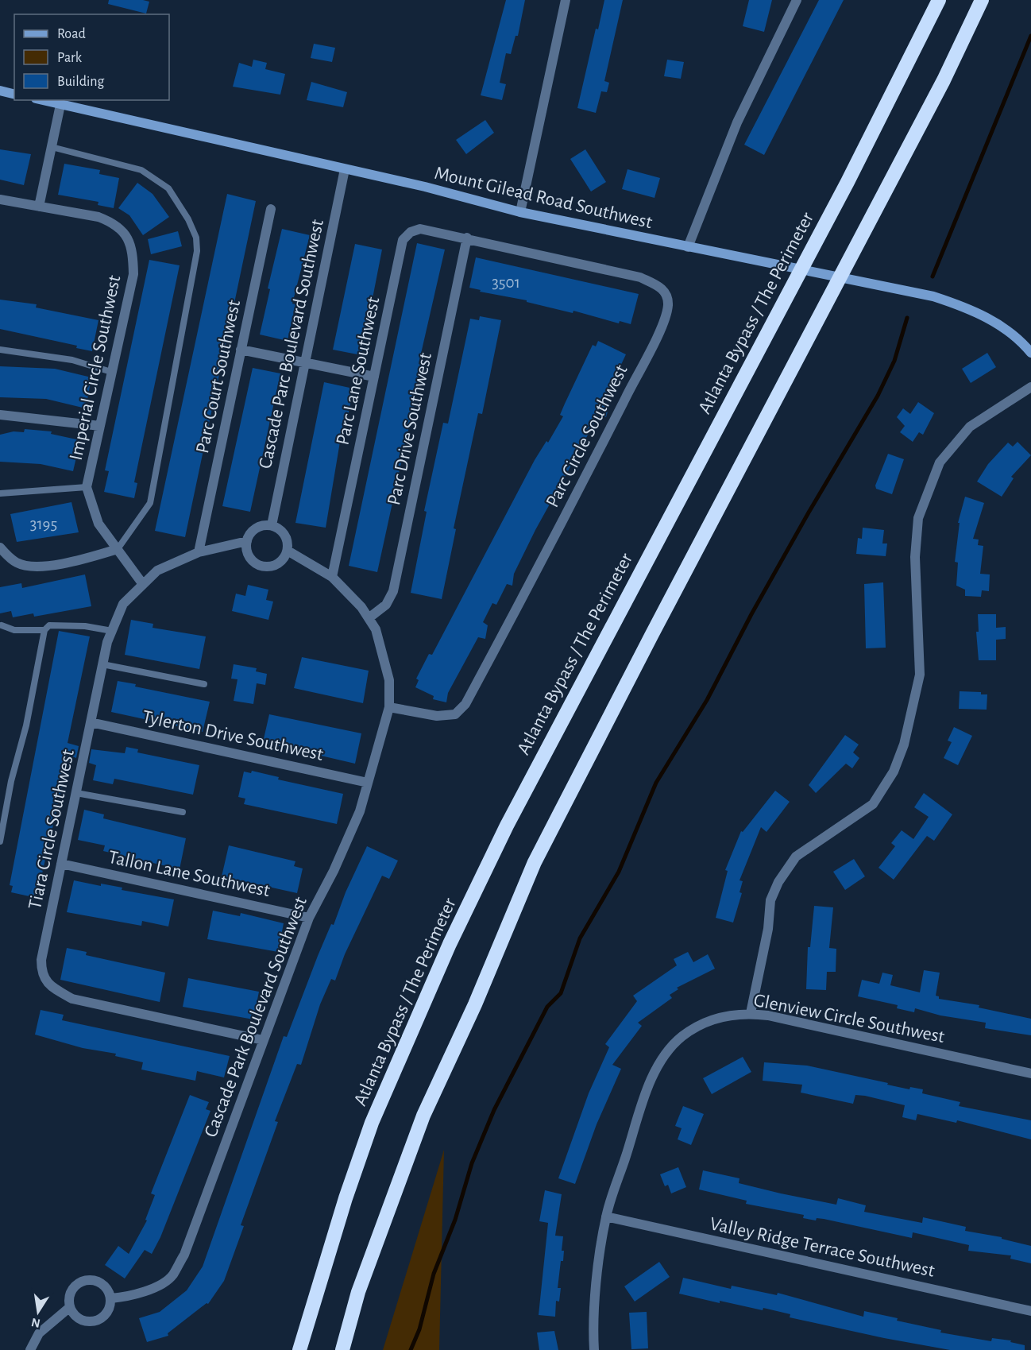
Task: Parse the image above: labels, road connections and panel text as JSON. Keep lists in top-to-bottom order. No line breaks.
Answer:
{"streets":{"highway":["Atlanta Bypass / The Perimeter"],"street":["Mount Gilead Road Southwest","Cascade Parc Boulevard Southwest","Imperial Circle Southwest","Parc Lane Southwest","Parc Court Southwest","Parc Drive Southwest","Parc Circle Southwest","Tylerton Drive Southwest","Tiara Circle Southwest","Tallon Lane Southwest","Cascade Park Boulevard Southwest","Glenview Circle Southwest","Valley Ridge Terrace Southwest"]},"crossings":[["Mount Gilead Road Southwest","Cascade Parc Boulevard Southwest"],["Cascade Parc Boulevard Southwest","Tiara Circle Southwest"],["Imperial Circle Southwest","Tiara Circle Southwest"],["Parc Lane Southwest","Parc Drive Southwest"],["Parc Lane Southwest","Parc Circle Southwest"],["Parc Court Southwest","Tiara Circle Southwest"],["Parc Drive Southwest","Parc Circle Southwest"],["Parc Circle Southwest","Cascade Park Boulevard Southwest"],["Tylerton Drive Southwest","Tiara Circle Southwest"],["Tylerton Drive Southwest","Cascade Park Boulevard Southwest"],["Tiara Circle Southwest","Tallon Lane Southwest"],["Tiara Circle Southwest","Cascade Park Boulevard Southwest"],["Tallon Lane Southwest","Cascade Park Boulevard Southwest"],["Glenview Circle Southwest","Valley Ridge Terrace Southwest"]],"house_numbers":["3501","3195"],"legend":["Road","Park","Building"],"north":"bottom"}
